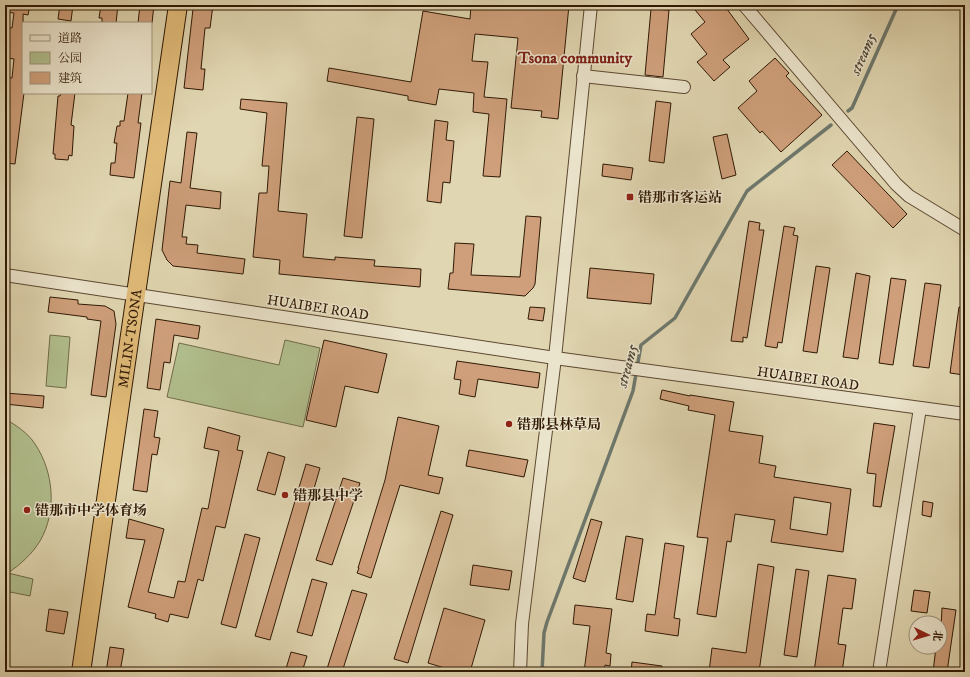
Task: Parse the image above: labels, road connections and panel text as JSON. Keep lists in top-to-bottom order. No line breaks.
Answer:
{"streets":{"highway":["MILIN-TSONA"],"street":["HUAIBEI ROAD"]},"crossings":[["HUAIBEI ROAD","MILIN-TSONA"]],"districts":["Tsona community"],"water":["stream5"],"places":{"transit":["错那市客运站"],"other":["错那县林草局","错那县中学","错那市中学体育场"]},"legend":["道路","公园","建筑"],"north":"right"}
